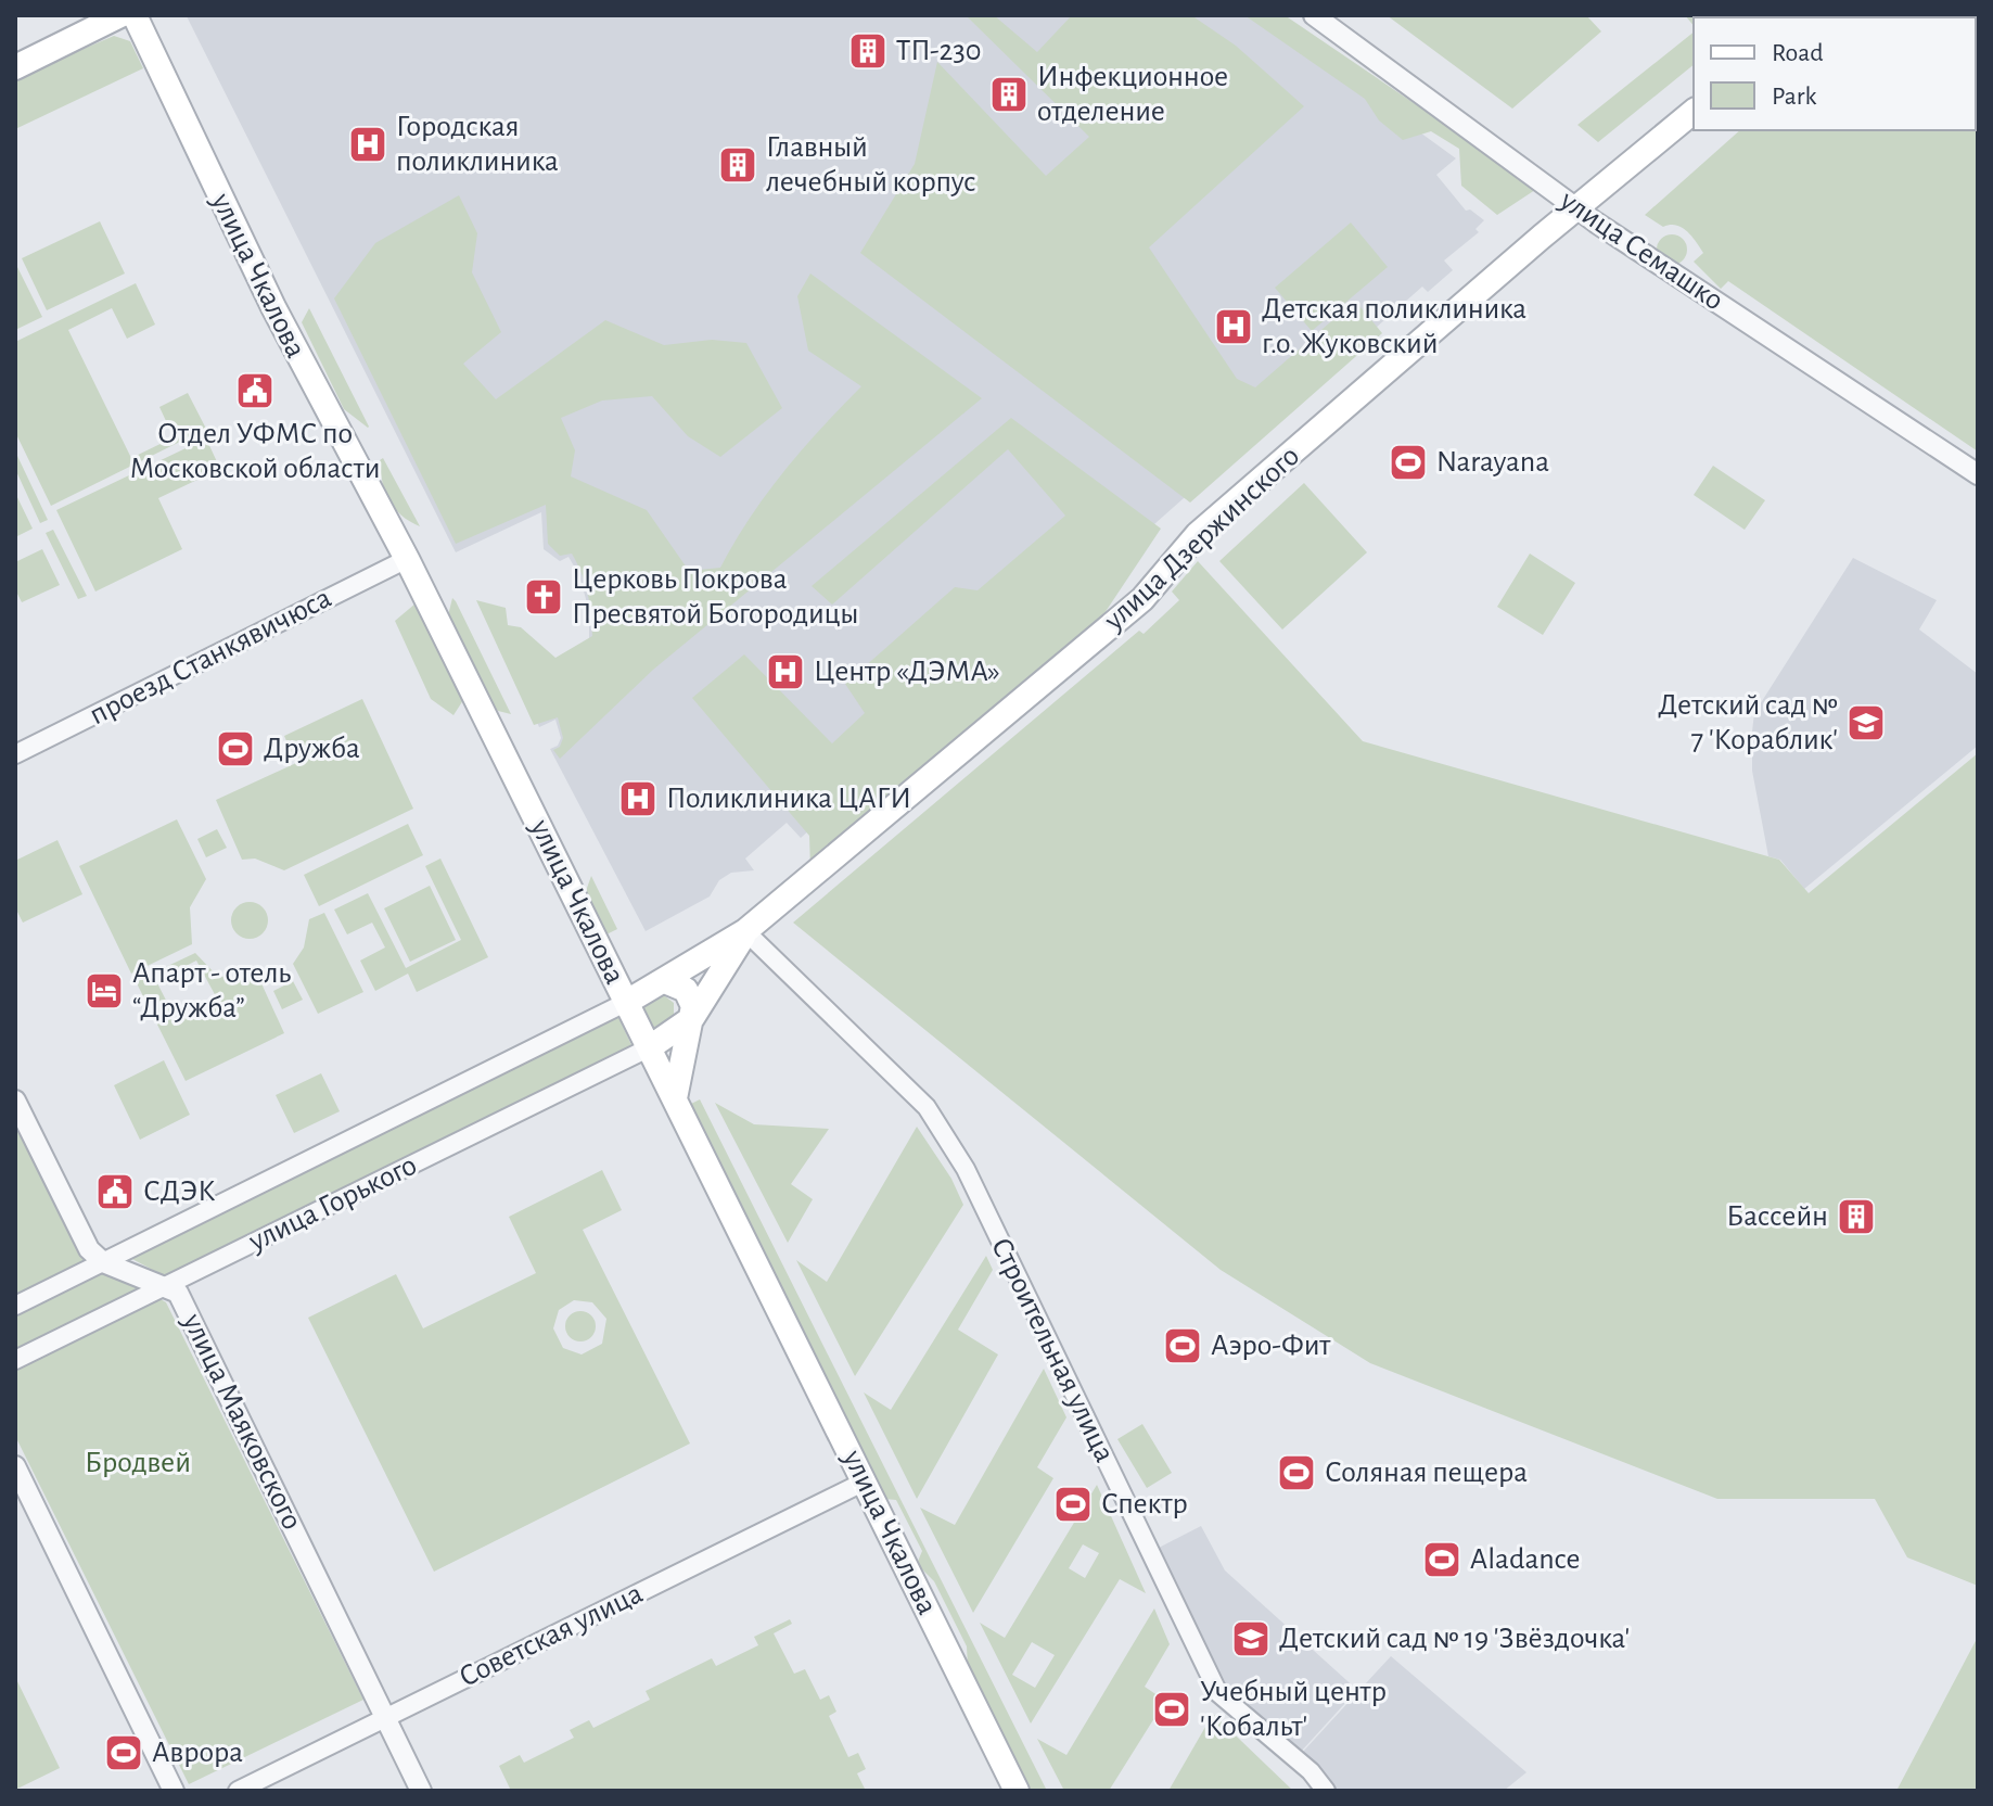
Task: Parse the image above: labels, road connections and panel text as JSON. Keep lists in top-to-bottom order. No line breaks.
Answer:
{"streets":{"main road":["улица Чкалова","улица Дзержинского"],"street":["улица Семашко","проезд Станкявичюса","улица Горького","Строительная улица","улица Маяковского","Советская улица"]},"crossings":[["улица Семашко","улица Дзержинского"],["улица Чкалова","улица Дзержинского"],["улица Чкалова","проезд Станкявичюса"],["улица Чкалова","улица Горького"],["улица Чкалова","Советская улица"],["улица Дзержинского","улица Горького"],["улица Дзержинского","Строительная улица"],["улица Горького","улица Маяковского"],["улица Маяковского","Советская улица"]],"parks":["Бродвей"],"places":{"building":["ТП-230","Инфекционное отделение","Главный лечебный корпус","Бассейн"],"hospital":["Городская поликлиника","Детская поликлиника г.о. Жуковский","Центр «ДЭМА»","Поликлиника ЦАГИ"],"public building":["Отдел УФМС по Московской области","СДЭК"],"sports":["Narayana","Дружба","Аэро-Фит","Соляная пещера","Спектр","Aladance","Учебный центр 'Кобальт'","Аврора"],"church":["Церковь Покрова Пресвятой Богородицы"],"school or university":["Детский сад № 7 'Кораблик'","Детский сад № 19 'Звёздочка'"],"hotel":["Апарт - отель “Дружба”"]},"legend":["Road","Park"]}
